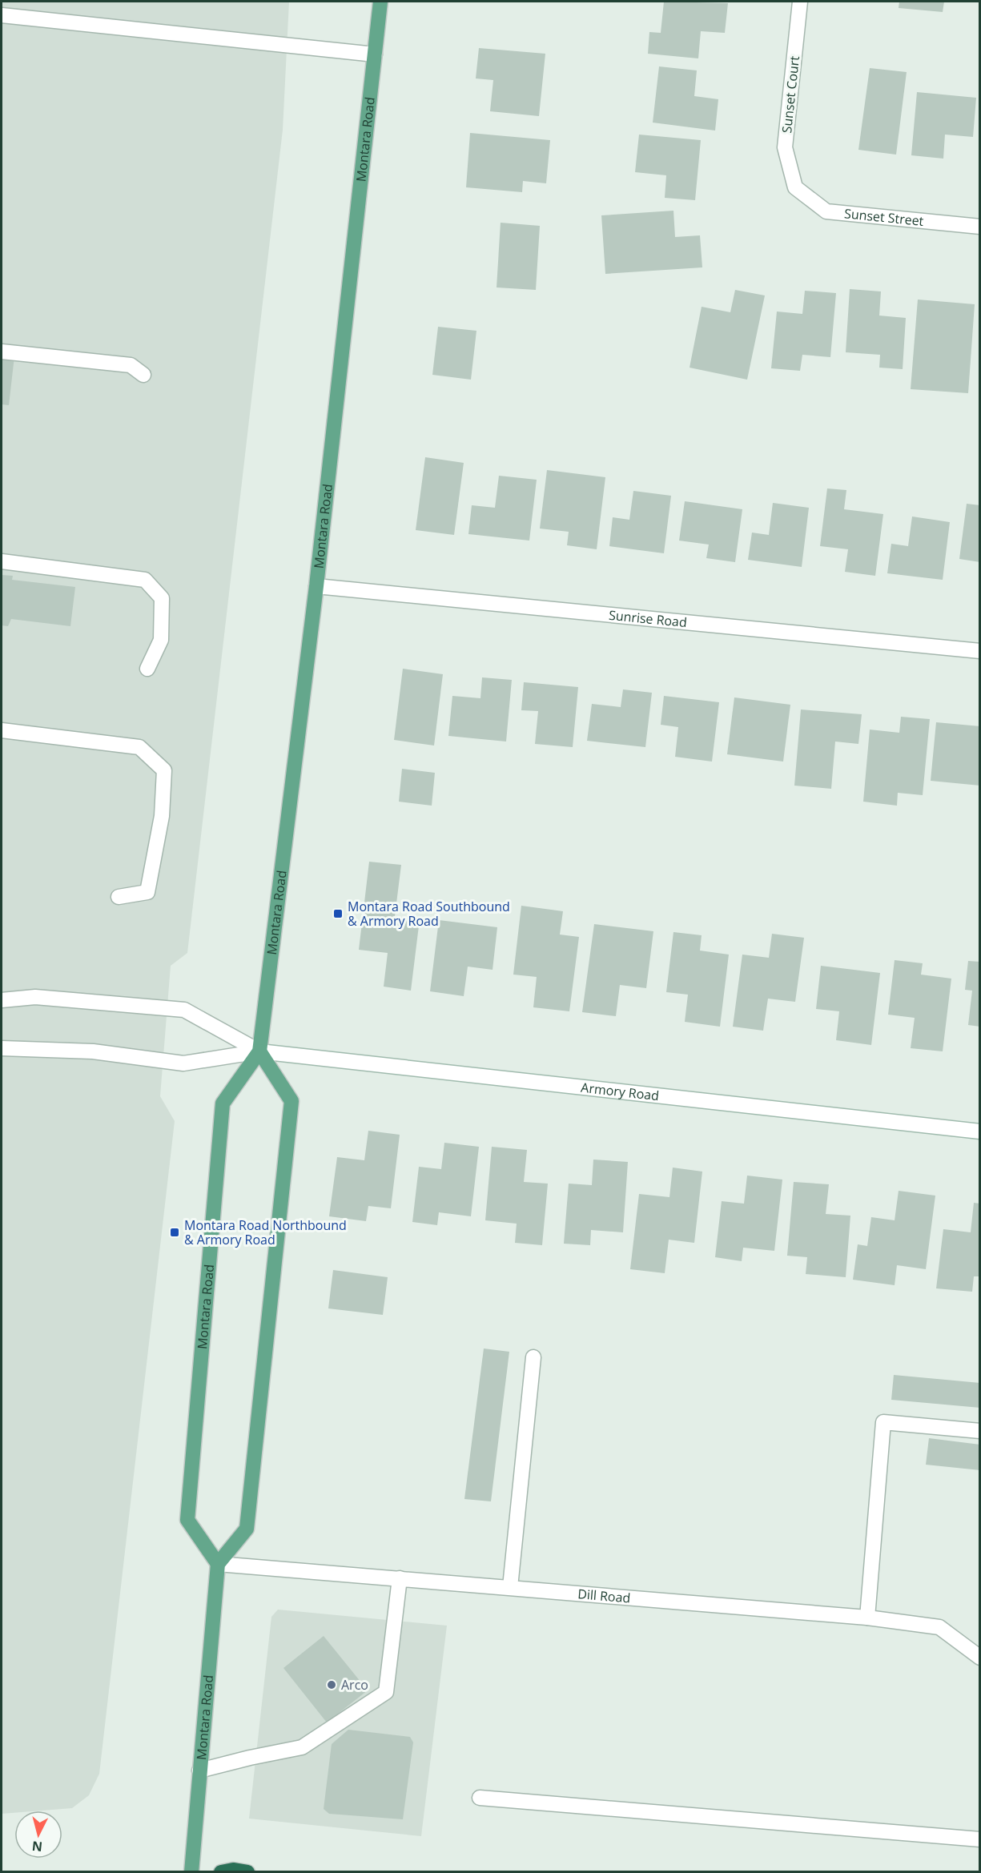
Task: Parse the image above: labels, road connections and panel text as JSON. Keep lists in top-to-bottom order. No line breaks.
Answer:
{"streets":{"main road":["Montara Road"],"street":["Sunset Court","Sunset Street","Sunrise Road","Armory Road","Dill Road"]},"crossings":[["Sunset Court","Sunset Street"],["Montara Road","Sunrise Road"],["Montara Road","Armory Road"],["Montara Road","Dill Road"]],"places":{"transit":["Montara Road Southbound & Armory Road","Montara Road Northbound & Armory Road"],"other":["Arco"]},"north":"bottom"}
